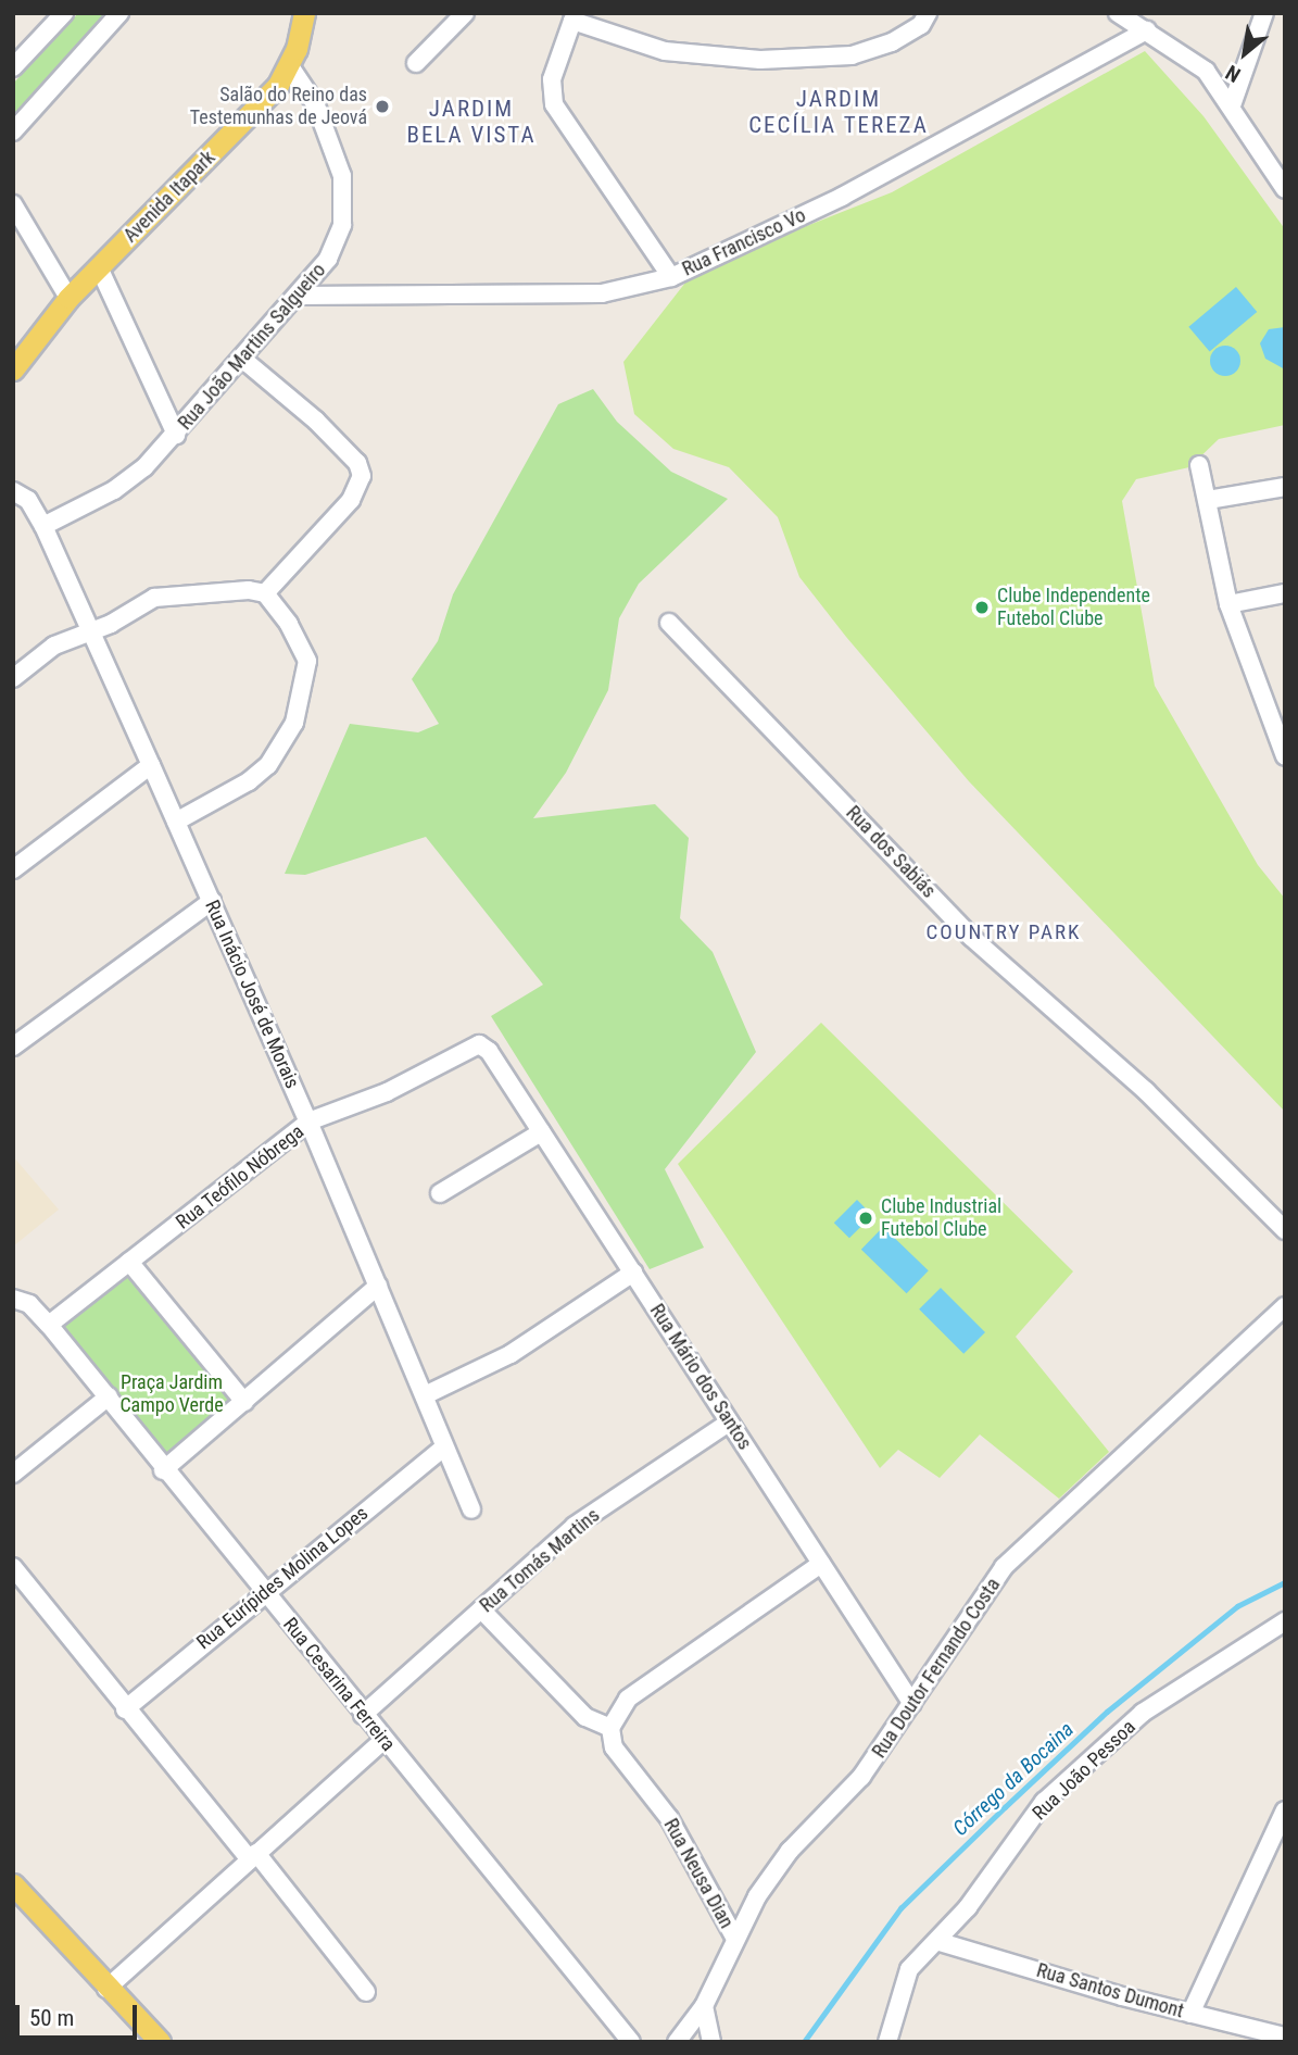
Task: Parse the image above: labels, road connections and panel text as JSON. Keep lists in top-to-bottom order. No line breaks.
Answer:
{"streets":{"main road":["Avenida Itapark"],"street":["Rua Francisco Vo","Rua João Martins Salgueiro","Rua dos Sabiás","Rua Inácio José de Morais","Rua Teófilo Nóbrega","Rua Mário dos Santos","Rua Tomás Martins","Rua Eurípides Molina Lopes","Rua Doutor Fernando Costa","Rua Cesarina Ferreira","Rua João Pessoa","Rua Neusa Dian","Rua Santos Dumont"]},"crossings":[["Avenida Itapark","Rua João Martins Salgueiro"],["Rua Francisco Vo","Rua João Martins Salgueiro"],["Rua João Martins Salgueiro","Rua Inácio José de Morais"],["Rua Inácio José de Morais","Rua Teófilo Nóbrega"],["Rua Inácio José de Morais","Rua Eurípides Molina Lopes"],["Rua Teófilo Nóbrega","Rua Mário dos Santos"],["Rua Teófilo Nóbrega","Rua Cesarina Ferreira"],["Rua Mário dos Santos","Rua Tomás Martins"],["Rua Mário dos Santos","Rua Doutor Fernando Costa"],["Rua Tomás Martins","Rua Cesarina Ferreira"],["Rua Eurípides Molina Lopes","Rua Cesarina Ferreira"],["Rua Doutor Fernando Costa","Rua Neusa Dian"],["Rua João Pessoa","Rua Santos Dumont"]],"districts":["JARDIM CECÍLIA TEREZA","JARDIM BELA VISTA","COUNTRY PARK"],"water":["Córrego da Bocaina"],"parks":["Praça Jardim Campo Verde"],"places":["Salão do Reino das Testemunhas de Jeová","Clube Independente Futebol Clube","Clube Industrial Futebol Clube"],"scale_bar":"50 m","north":"bottom left"}
